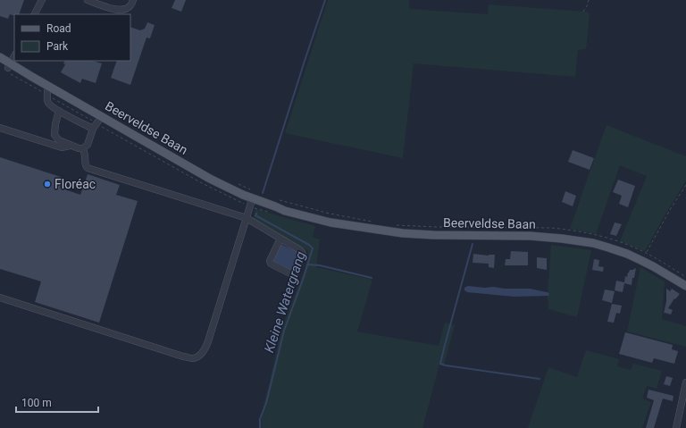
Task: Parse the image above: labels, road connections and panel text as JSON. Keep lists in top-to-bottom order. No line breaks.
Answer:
{"streets":{"main road":["Beerveldse Baan"]},"water":["Kleine Watergrang"],"places":["Floréac"],"legend":["Road","Park"],"scale_bar":"100 m"}
